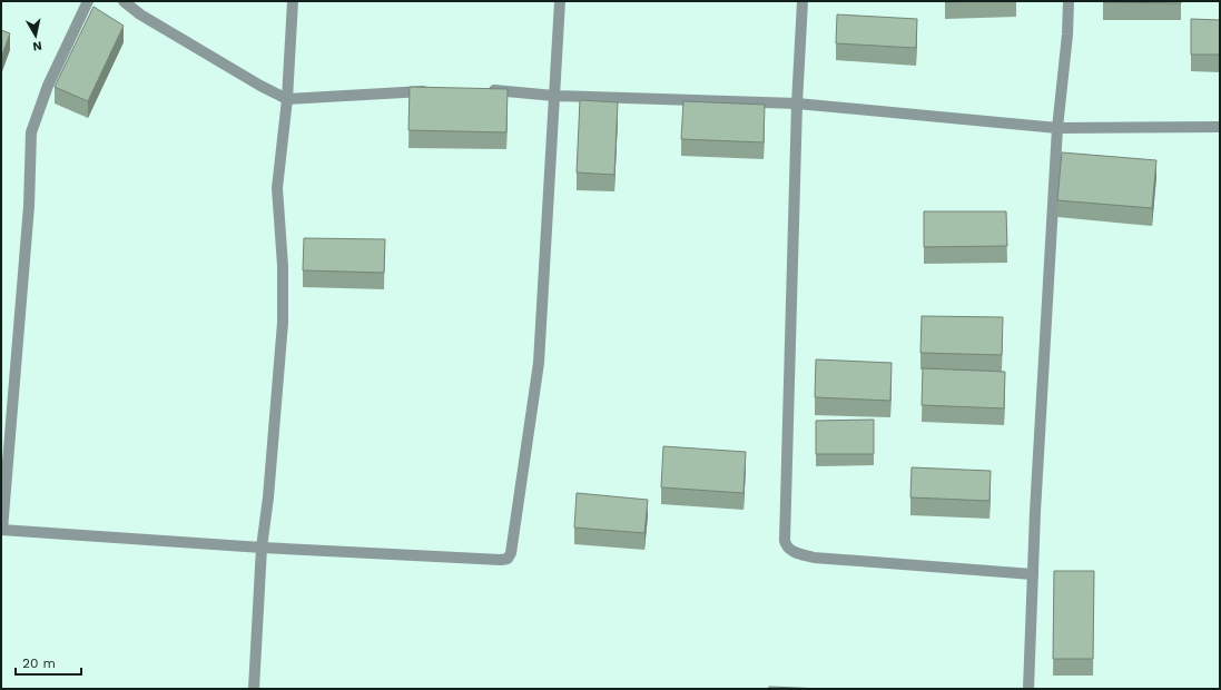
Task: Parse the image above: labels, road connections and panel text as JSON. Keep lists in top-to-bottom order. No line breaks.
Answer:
{"scale_bar":"20 m","north":"bottom"}
